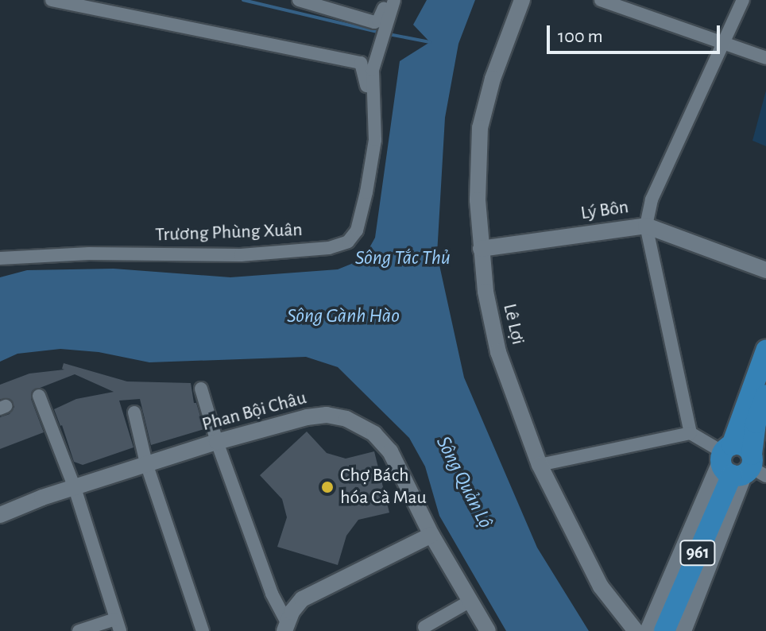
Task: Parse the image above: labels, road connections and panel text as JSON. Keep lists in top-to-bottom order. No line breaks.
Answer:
{"streets":{"main road":["961"],"street":["Lý Bôn","Trương Phùng Xuân","Lê Lợi","Phan Bội Châu"]},"crossings":[["Lý Bôn","Lê Lợi"]],"water":["Sông Tắc Thủ","Sông Gành Hào","Sông Quản Lộ"],"places":["Chợ Bách hóa Cà Mau"],"scale_bar":"100 m"}
